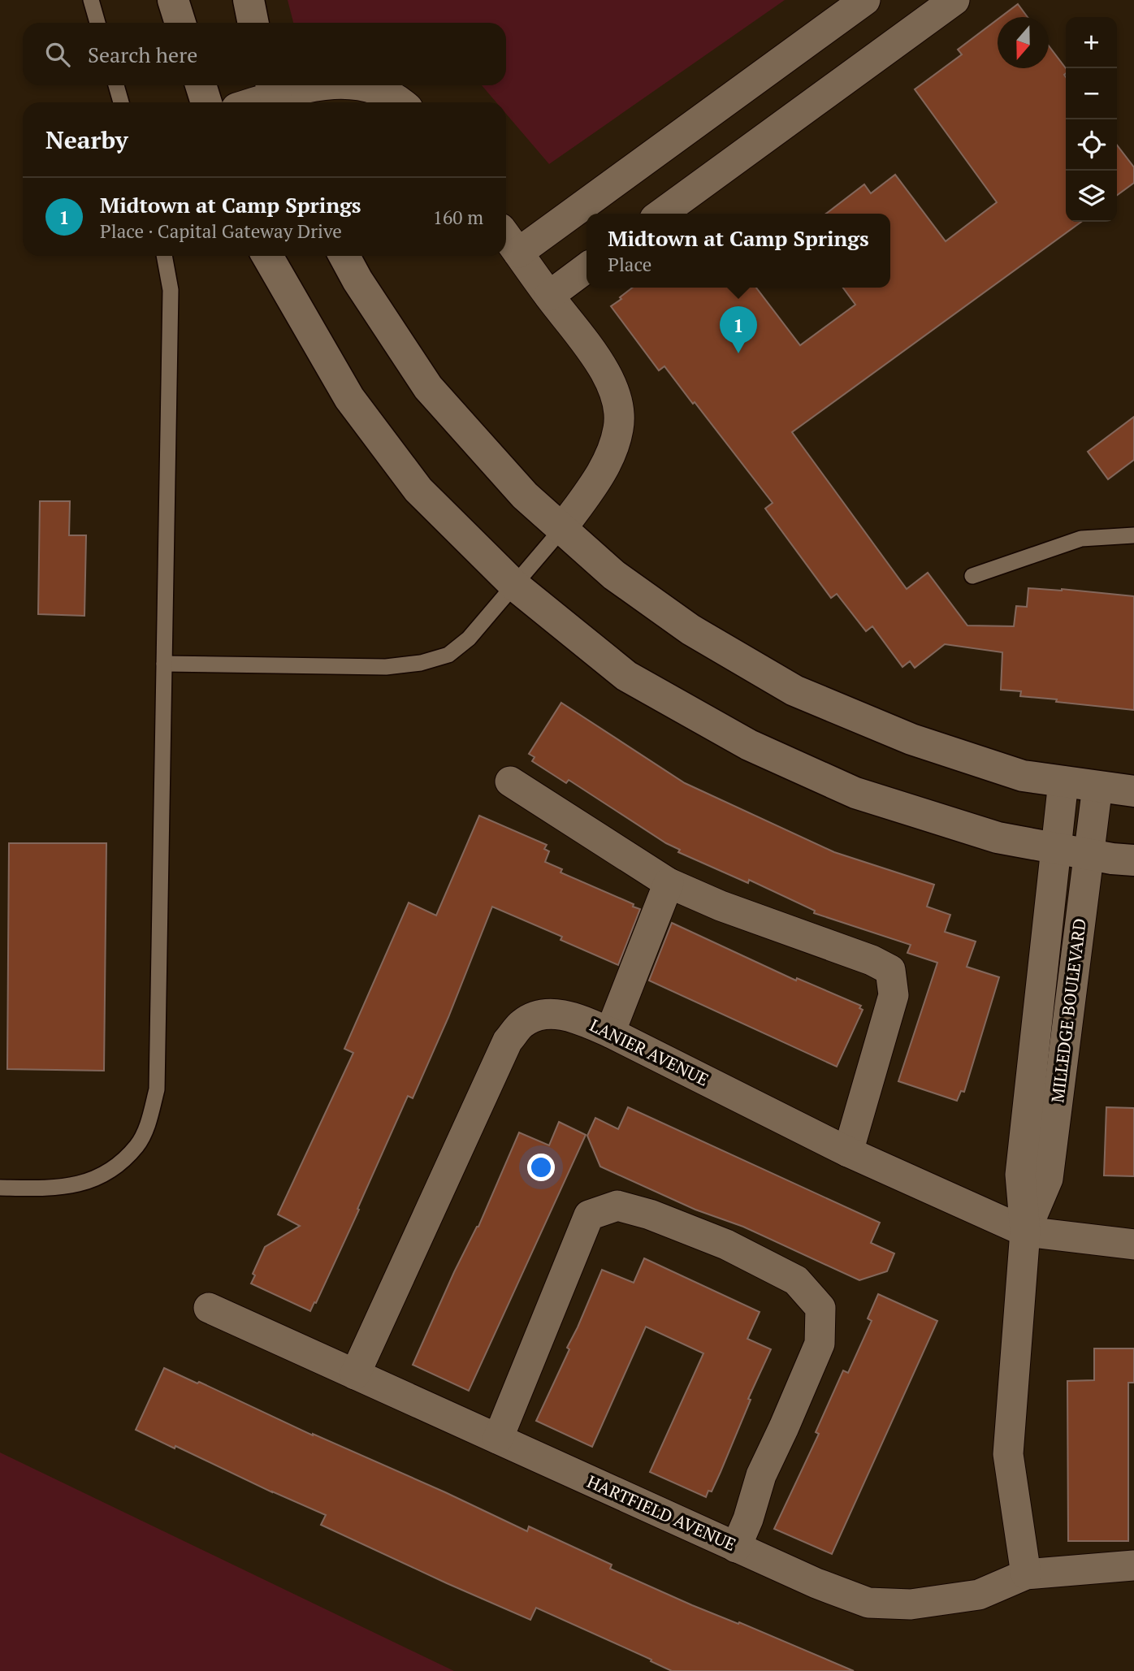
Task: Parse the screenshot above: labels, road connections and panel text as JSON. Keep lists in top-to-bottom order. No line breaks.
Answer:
{"streets":{"street":["MILLEDGE BOULEVARD","LANIER AVENUE","HARTFIELD AVENUE"]},"crossings":[["MILLEDGE BOULEVARD","LANIER AVENUE"],["MILLEDGE BOULEVARD","HARTFIELD AVENUE"],["LANIER AVENUE","HARTFIELD AVENUE"]],"north":"bottom","page":{"map_buttons":["+","−"],"search":"Search here","heading":"Nearby","list":[{"mark":"1","name":"Midtown at Camp Springs","note":"Place · Capital Gateway Drive","value":"160 m"}],"popup":["Midtown at Camp Springs","Place"],"pins":"1"}}
